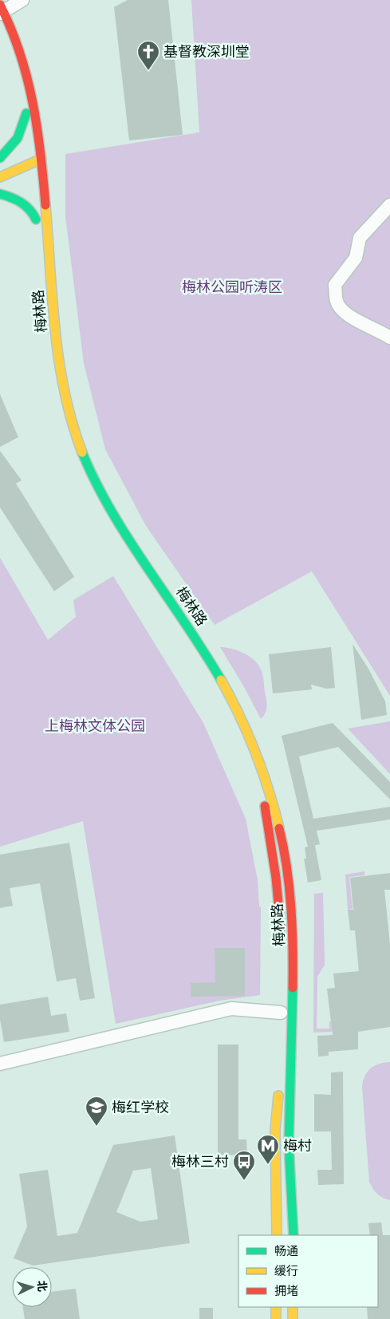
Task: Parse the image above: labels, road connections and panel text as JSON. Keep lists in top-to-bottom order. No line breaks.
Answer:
{"streets":{"main road":["梅林路"]},"parks":["梅林公园听涛区","上梅林文体公园"],"places":{"church":["基督教深圳堂"],"school or university":["梅红学校"],"metro station":["梅村"],"bus stop":["梅林三村"]},"legend":["畅通","缓行","拥堵"],"north":"right"}
